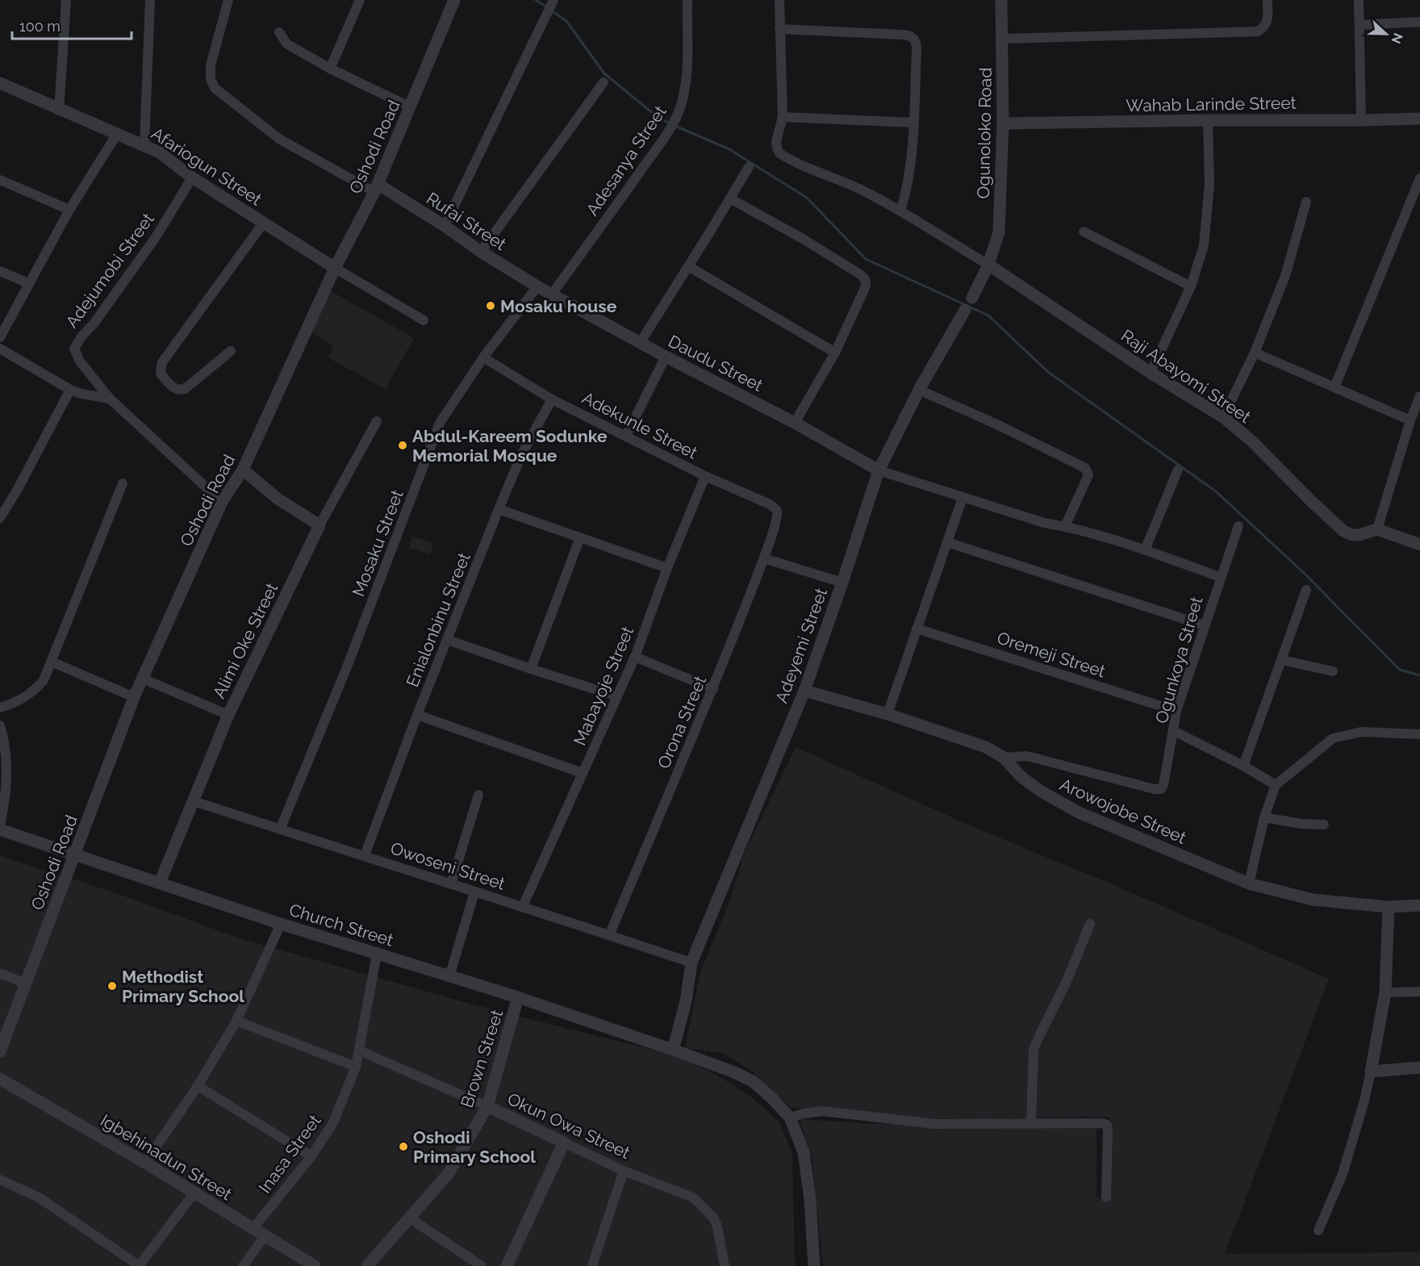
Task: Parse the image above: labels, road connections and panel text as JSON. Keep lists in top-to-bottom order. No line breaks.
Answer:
{"streets":{"street":["Wahab Larinde Street","Ogunoloko Road","Oshodi Road","Adesanya Street","Afariogun Street","Rufai Street","Adejumobi Street","Daudu Street","Raji Abayomi Street","Adekunle Street","Mosaku Street","Enialonbinu Street","Alimi Oke Street","Adeyemi Street","Oremeji Street","Ogunkoya Street","Mabayoje Street","Orona Street","Arowojobe Street","Owoseni Street","Church Street","Brown Street","Okun Owa Street","Inasa Street","Igbehinadun Street"]},"crossings":[["Wahab Larinde Street","Ogunoloko Road"],["Ogunoloko Road","Raji Abayomi Street"],["Ogunoloko Road","Adeyemi Street"],["Oshodi Road","Afariogun Street"],["Oshodi Road","Rufai Street"],["Oshodi Road","Adejumobi Street"],["Oshodi Road","Church Street"],["Adesanya Street","Daudu Street"],["Afariogun Street","Adejumobi Street"],["Rufai Street","Daudu Street"],["Rufai Street","Mosaku Street"],["Daudu Street","Mosaku Street"],["Daudu Street","Adeyemi Street"],["Raji Abayomi Street","Adeyemi Street"],["Adekunle Street","Mosaku Street"],["Adekunle Street","Enialonbinu Street"],["Adekunle Street","Mabayoje Street"],["Adekunle Street","Orona Street"],["Mosaku Street","Owoseni Street"],["Enialonbinu Street","Owoseni Street"],["Alimi Oke Street","Owoseni Street"],["Alimi Oke Street","Church Street"],["Adeyemi Street","Arowojobe Street"],["Adeyemi Street","Owoseni Street"],["Adeyemi Street","Church Street"],["Oremeji Street","Ogunkoya Street"],["Ogunkoya Street","Arowojobe Street"],["Mabayoje Street","Owoseni Street"],["Orona Street","Owoseni Street"],["Church Street","Brown Street"],["Church Street","Inasa Street"],["Brown Street","Okun Owa Street"],["Okun Owa Street","Inasa Street"],["Inasa Street","Igbehinadun Street"]],"places":["Mosaku house","Abdul-Kareem Sodunke Memorial Mosque","Methodist Primary School","Oshodi Primary School"],"scale_bar":"100 m","north":"right"}
